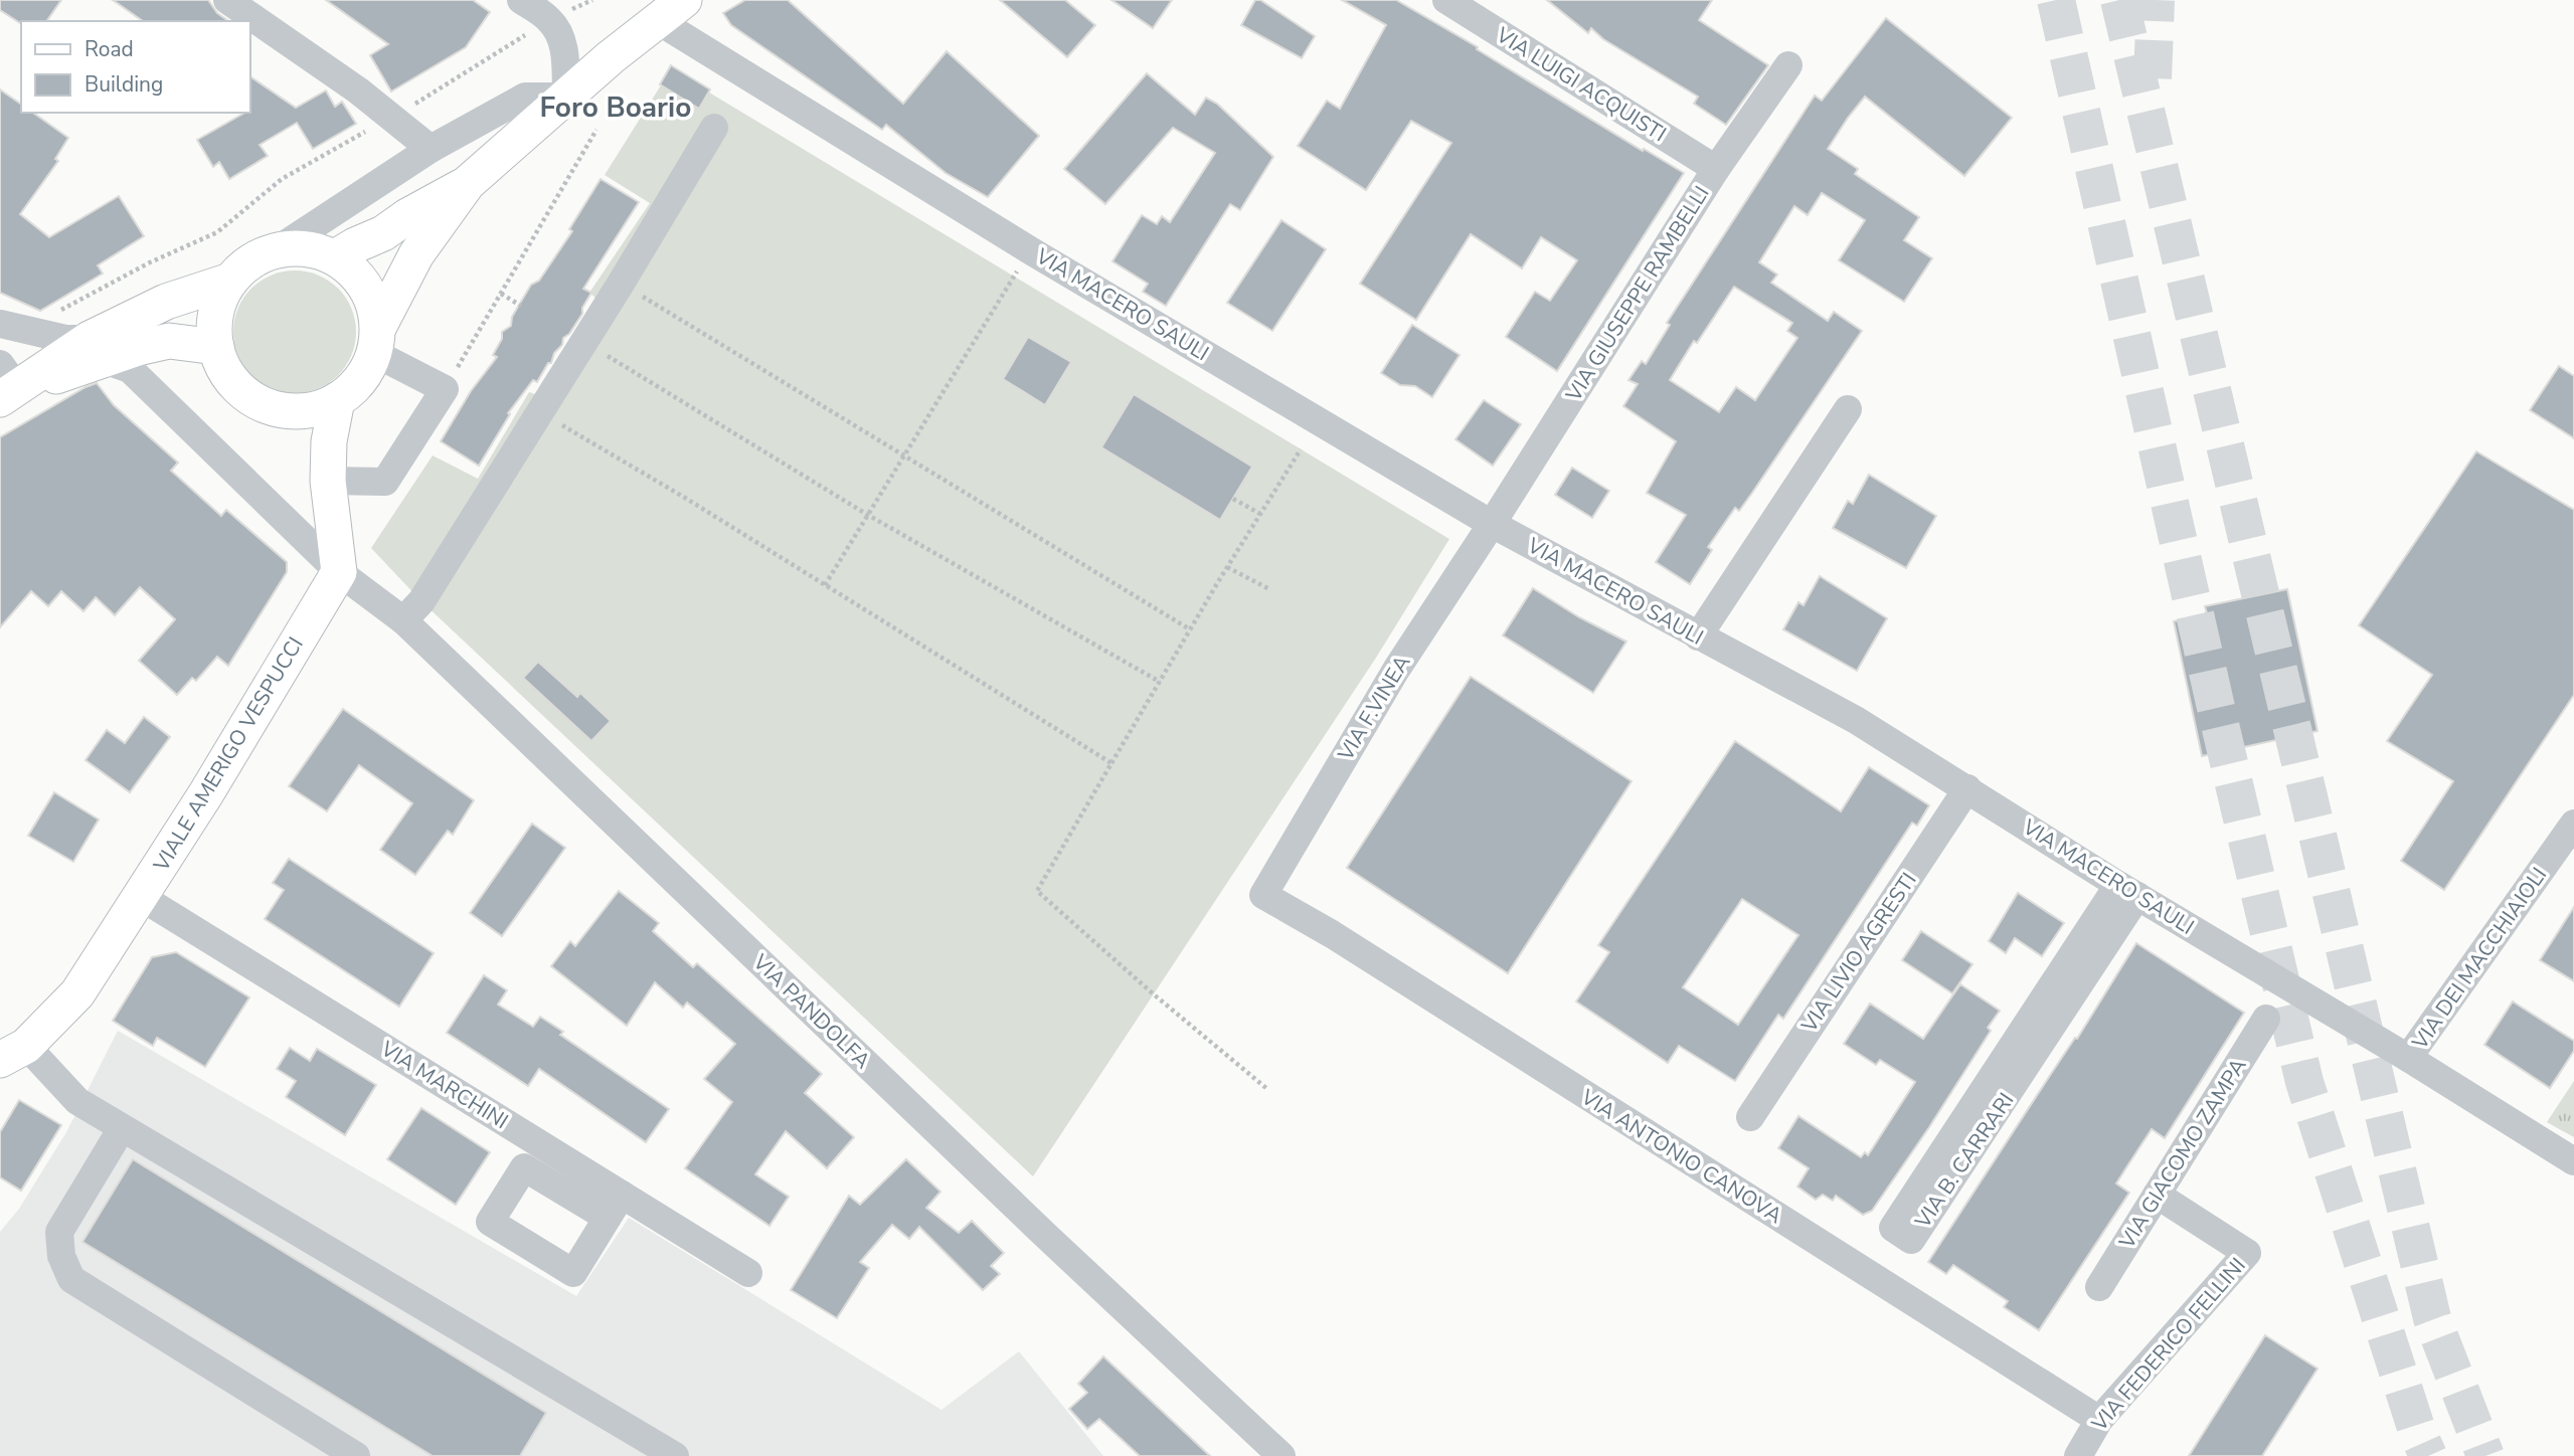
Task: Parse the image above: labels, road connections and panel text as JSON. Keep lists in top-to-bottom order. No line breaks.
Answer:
{"streets":{"main road":["VIALE AMERIGO VESPUCCI"],"street":["VIA LUIGI ACQUISTI","VIA GIUSEPPE RAMBELLI","VIA MACERO SAULI","VIA F.VINEA","VIA LIVIO AGRESTI","VIA DEI MACCHIAIOLI","VIA PANDOLFA","VIA MARCHINI","VIA GIACOMO ZAMPA","VIA ANTONIO CANOVA","VIA B. CARRARI","VIA FEDERICO FELLINI"]},"crossings":[["VIA LUIGI ACQUISTI","VIA GIUSEPPE RAMBELLI"],["VIA GIUSEPPE RAMBELLI","VIA MACERO SAULI"],["VIA GIUSEPPE RAMBELLI","VIA F.VINEA"],["VIA MACERO SAULI","VIA F.VINEA"],["VIA MACERO SAULI","VIA LIVIO AGRESTI"],["VIA MACERO SAULI","VIA DEI MACCHIAIOLI"],["VIA MACERO SAULI","VIA B. CARRARI"],["VIA F.VINEA","VIA ANTONIO CANOVA"],["VIALE AMERIGO VESPUCCI","VIA PANDOLFA"],["VIALE AMERIGO VESPUCCI","VIA MARCHINI"],["VIA GIACOMO ZAMPA","VIA FEDERICO FELLINI"],["VIA ANTONIO CANOVA","VIA FEDERICO FELLINI"]],"districts":["Foro Boario"],"legend":["Road","Building"]}
